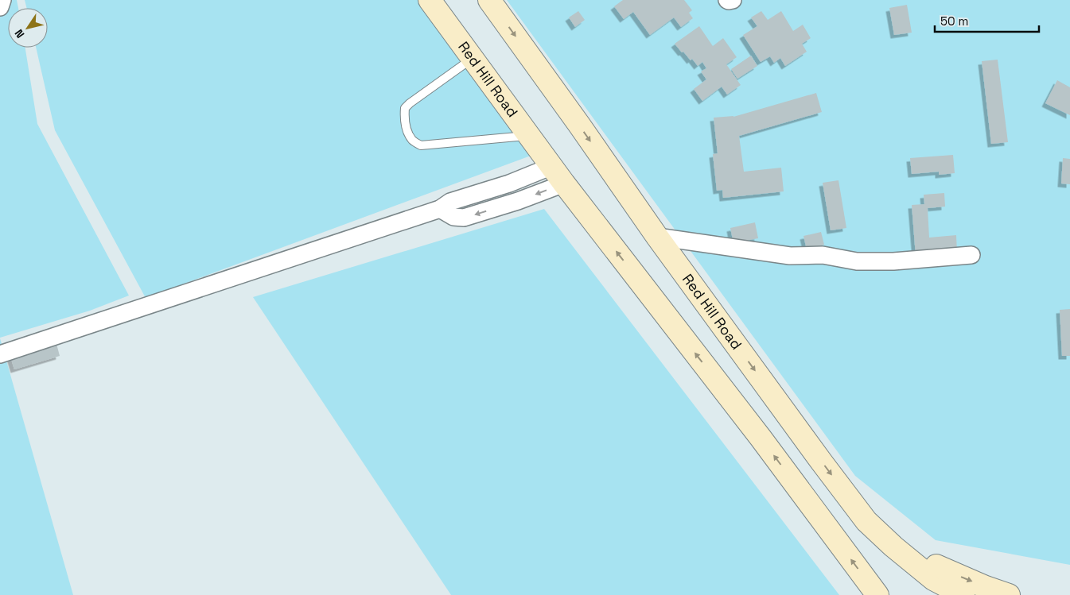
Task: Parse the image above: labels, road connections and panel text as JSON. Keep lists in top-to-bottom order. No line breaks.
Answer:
{"streets":{"main road":["Red Hill Road"]},"scale_bar":"50 m","north":"bottom left"}
